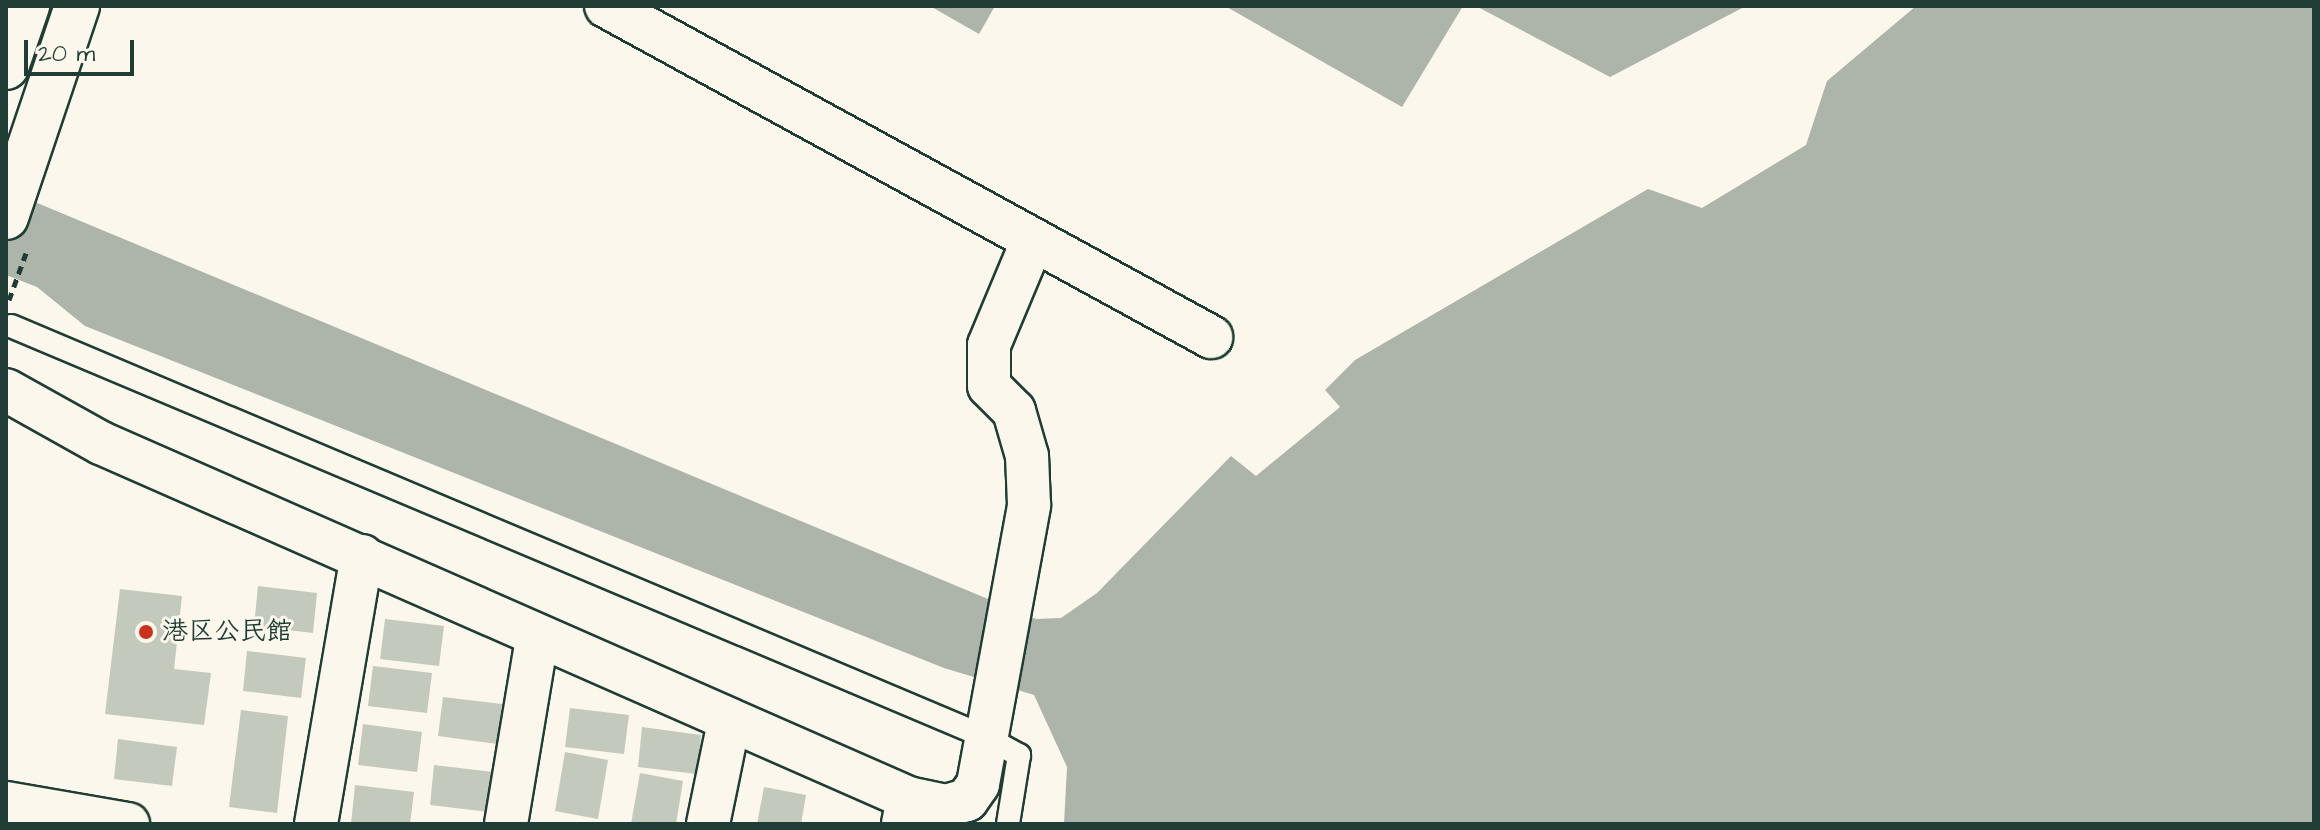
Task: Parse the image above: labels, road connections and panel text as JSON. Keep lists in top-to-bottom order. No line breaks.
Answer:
{"places":["港区公民館"],"scale_bar":"20 m"}
